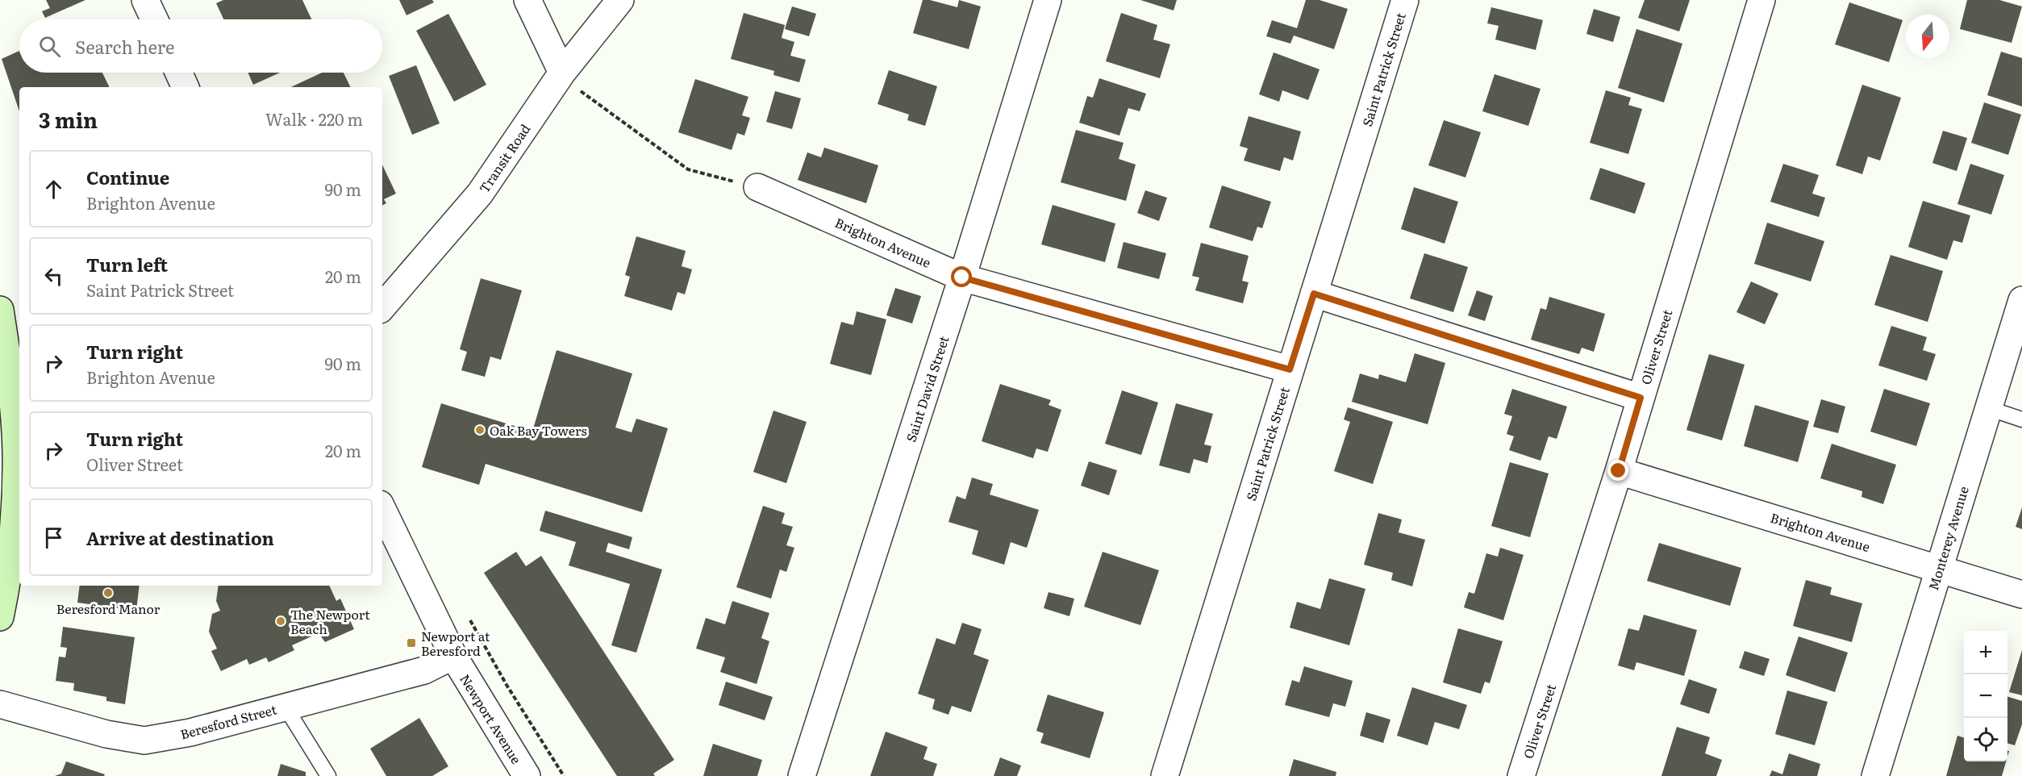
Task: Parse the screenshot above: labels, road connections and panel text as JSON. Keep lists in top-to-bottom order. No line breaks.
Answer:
{"streets":{"street":["Saint Patrick Street","Transit Road","Brighton Avenue","Oliver Street","Saint David Street","Monterey Avenue","Newport Avenue","Beresford Street"]},"crossings":[["Saint Patrick Street","Brighton Avenue"],["Brighton Avenue","Oliver Street"],["Brighton Avenue","Saint David Street"],["Brighton Avenue","Monterey Avenue"],["Newport Avenue","Beresford Street"]],"places":{"other":["Oak Bay Towers","Beresford Manor","The Newport Beach"],"transit":["Newport at Beresford"]},"north":"bottom","page":{"search":"Search here","heading":["3 min","Walk · 220 m"],"list":[["Continue","Brighton Avenue","90 m"],["Turn left","Saint Patrick Street","20 m"],["Turn right","Brighton Avenue","90 m"],["Turn right","Oliver Street","20 m"],"Arrive at destination"],"map_buttons":["+","−"]}}
